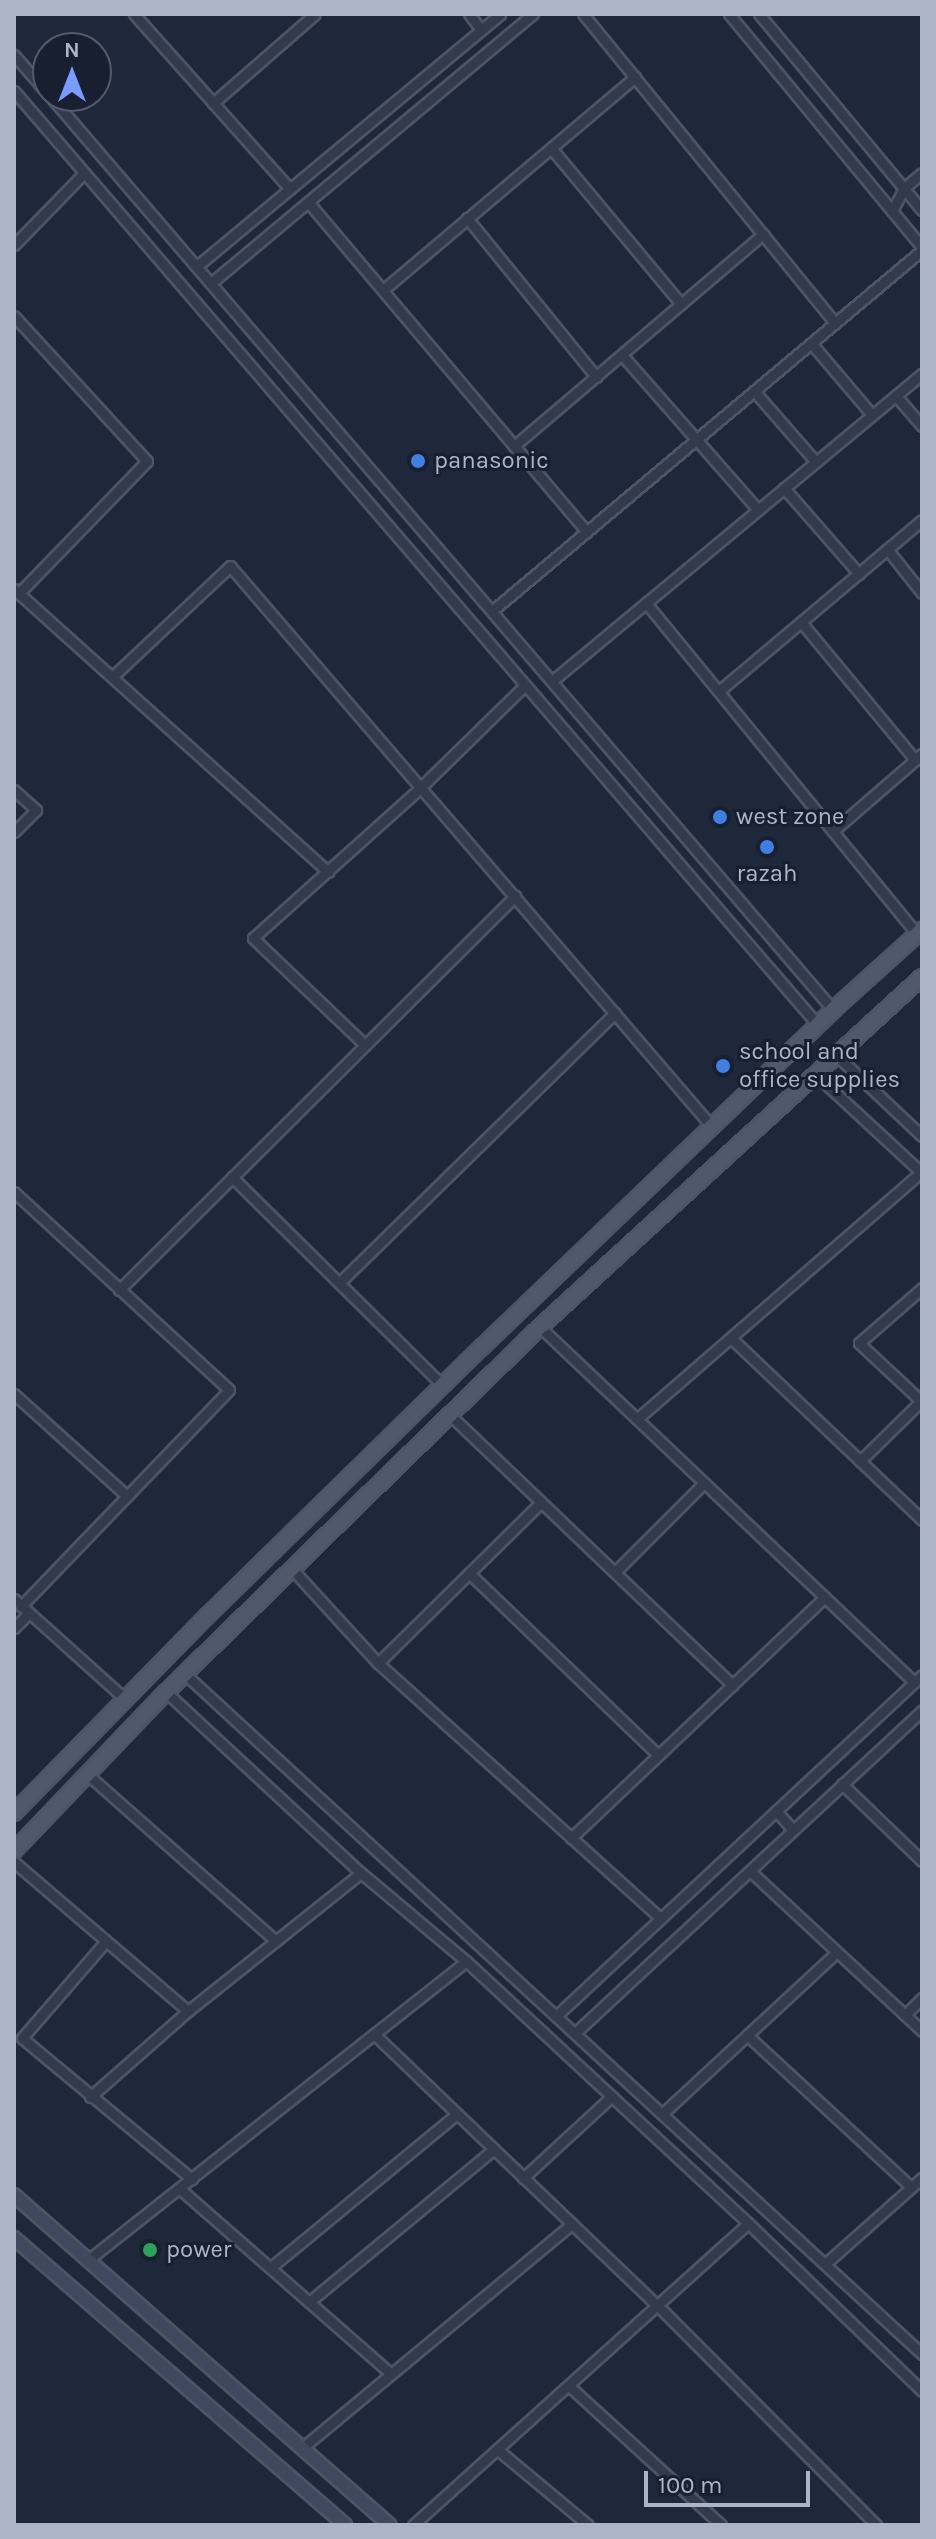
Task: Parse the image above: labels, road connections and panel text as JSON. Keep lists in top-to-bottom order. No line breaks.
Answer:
{"places":["panasonic","west zone","razah","school and office supplies","power"],"scale_bar":"100 m","north":"top"}
